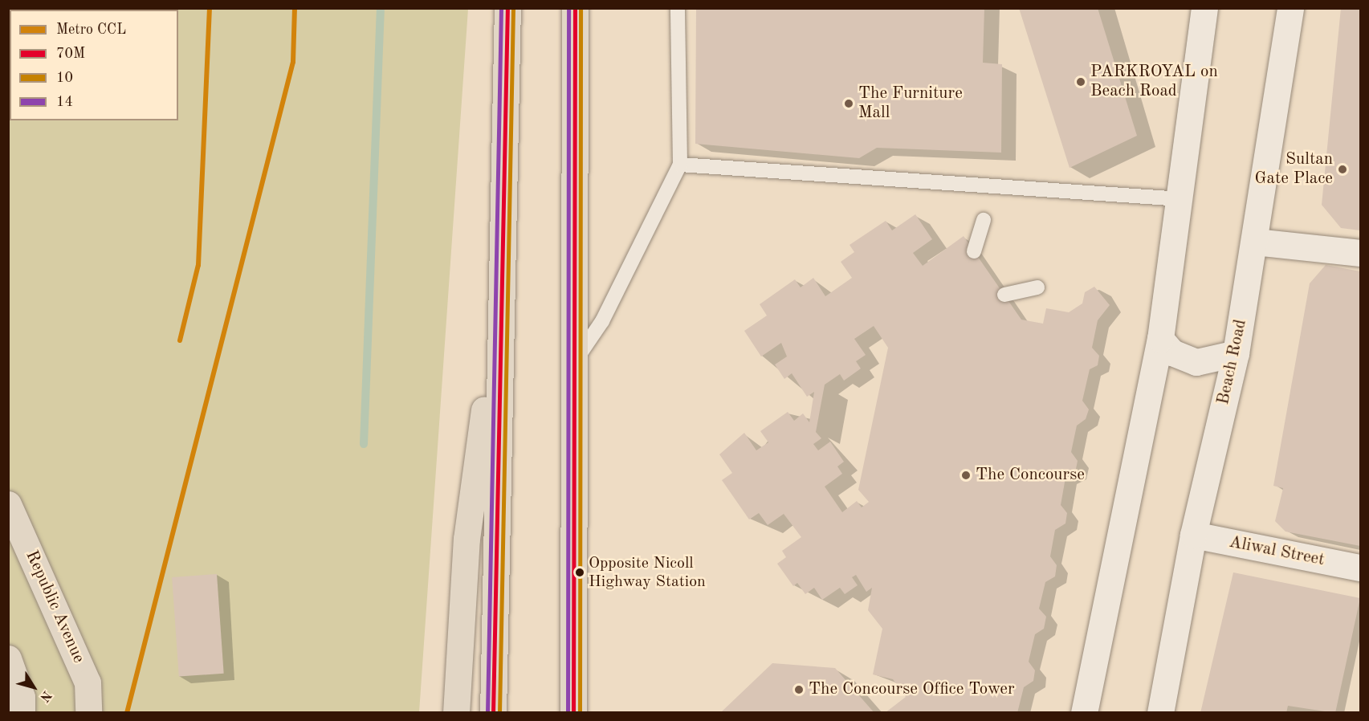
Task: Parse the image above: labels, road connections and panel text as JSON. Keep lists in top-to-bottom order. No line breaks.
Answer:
{"streets":{"main road":["Beach Road","Aliwal Street","Republic Avenue"]},"crossings":[["Beach Road","Aliwal Street"]],"places":["PARKROYAL on Beach Road","The Furniture Mall","Sultan Gate Place","The Concourse","Opposite Nicoll Highway Station","The Concourse Office Tower"],"lines":["metro line CCL","transit line 70M","transit line 10","transit line 14"],"legend":["Metro CCL","70M","10","14"],"north":"bottom right"}
